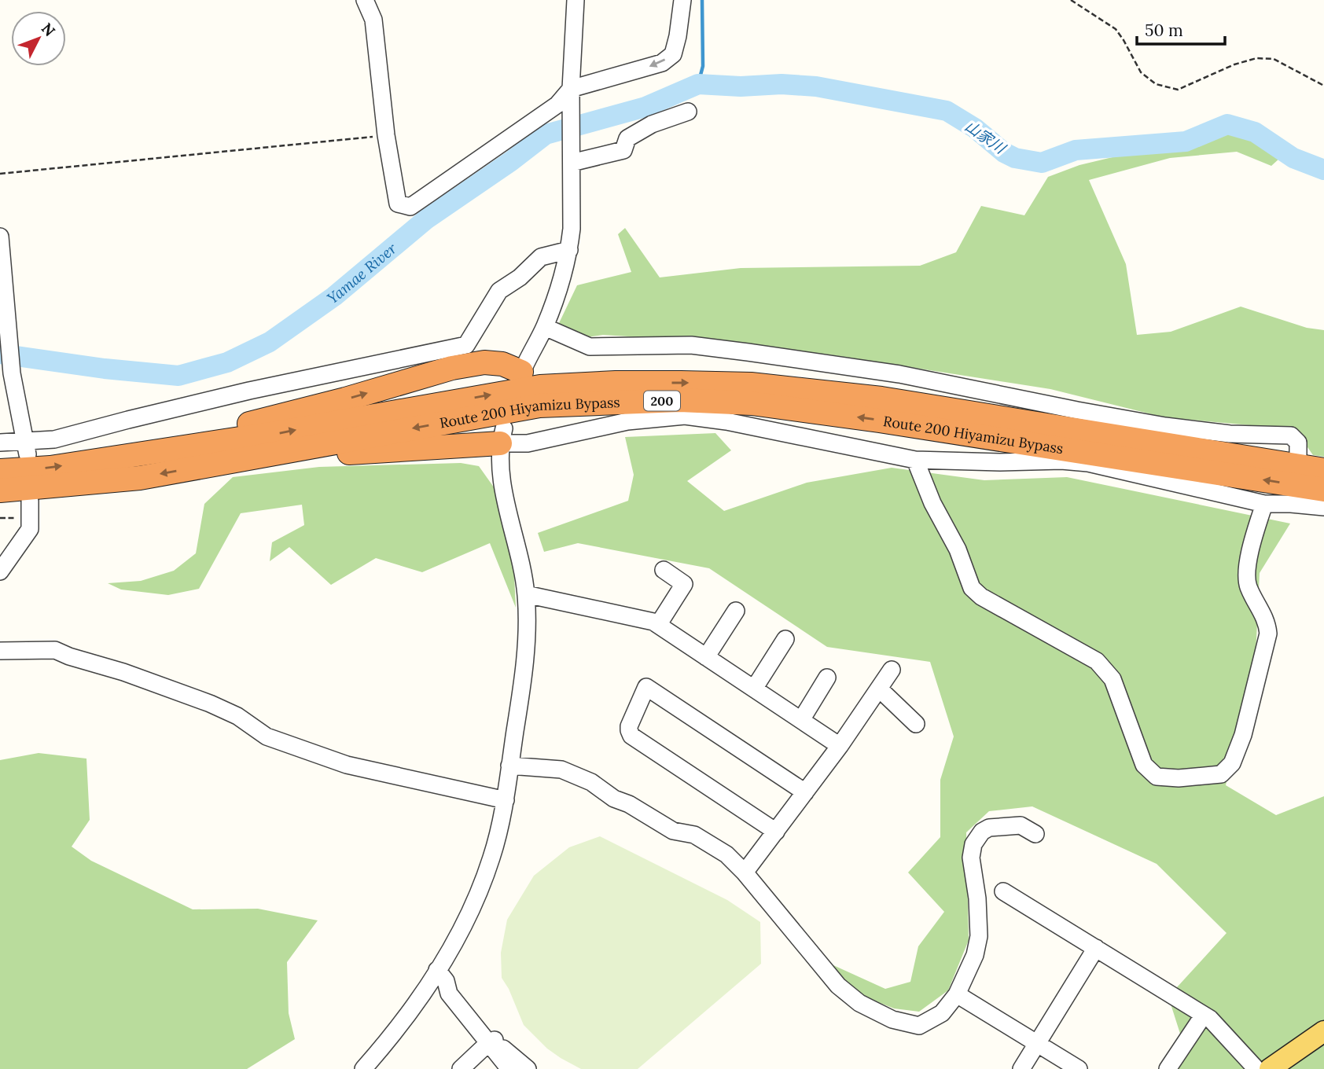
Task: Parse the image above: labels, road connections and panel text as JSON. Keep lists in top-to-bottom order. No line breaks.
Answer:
{"streets":{"highway":["200","Route 200 Hiyamizu Bypass"]},"water":["山家川","Yamae River"],"scale_bar":"50 m","north":"top right"}
